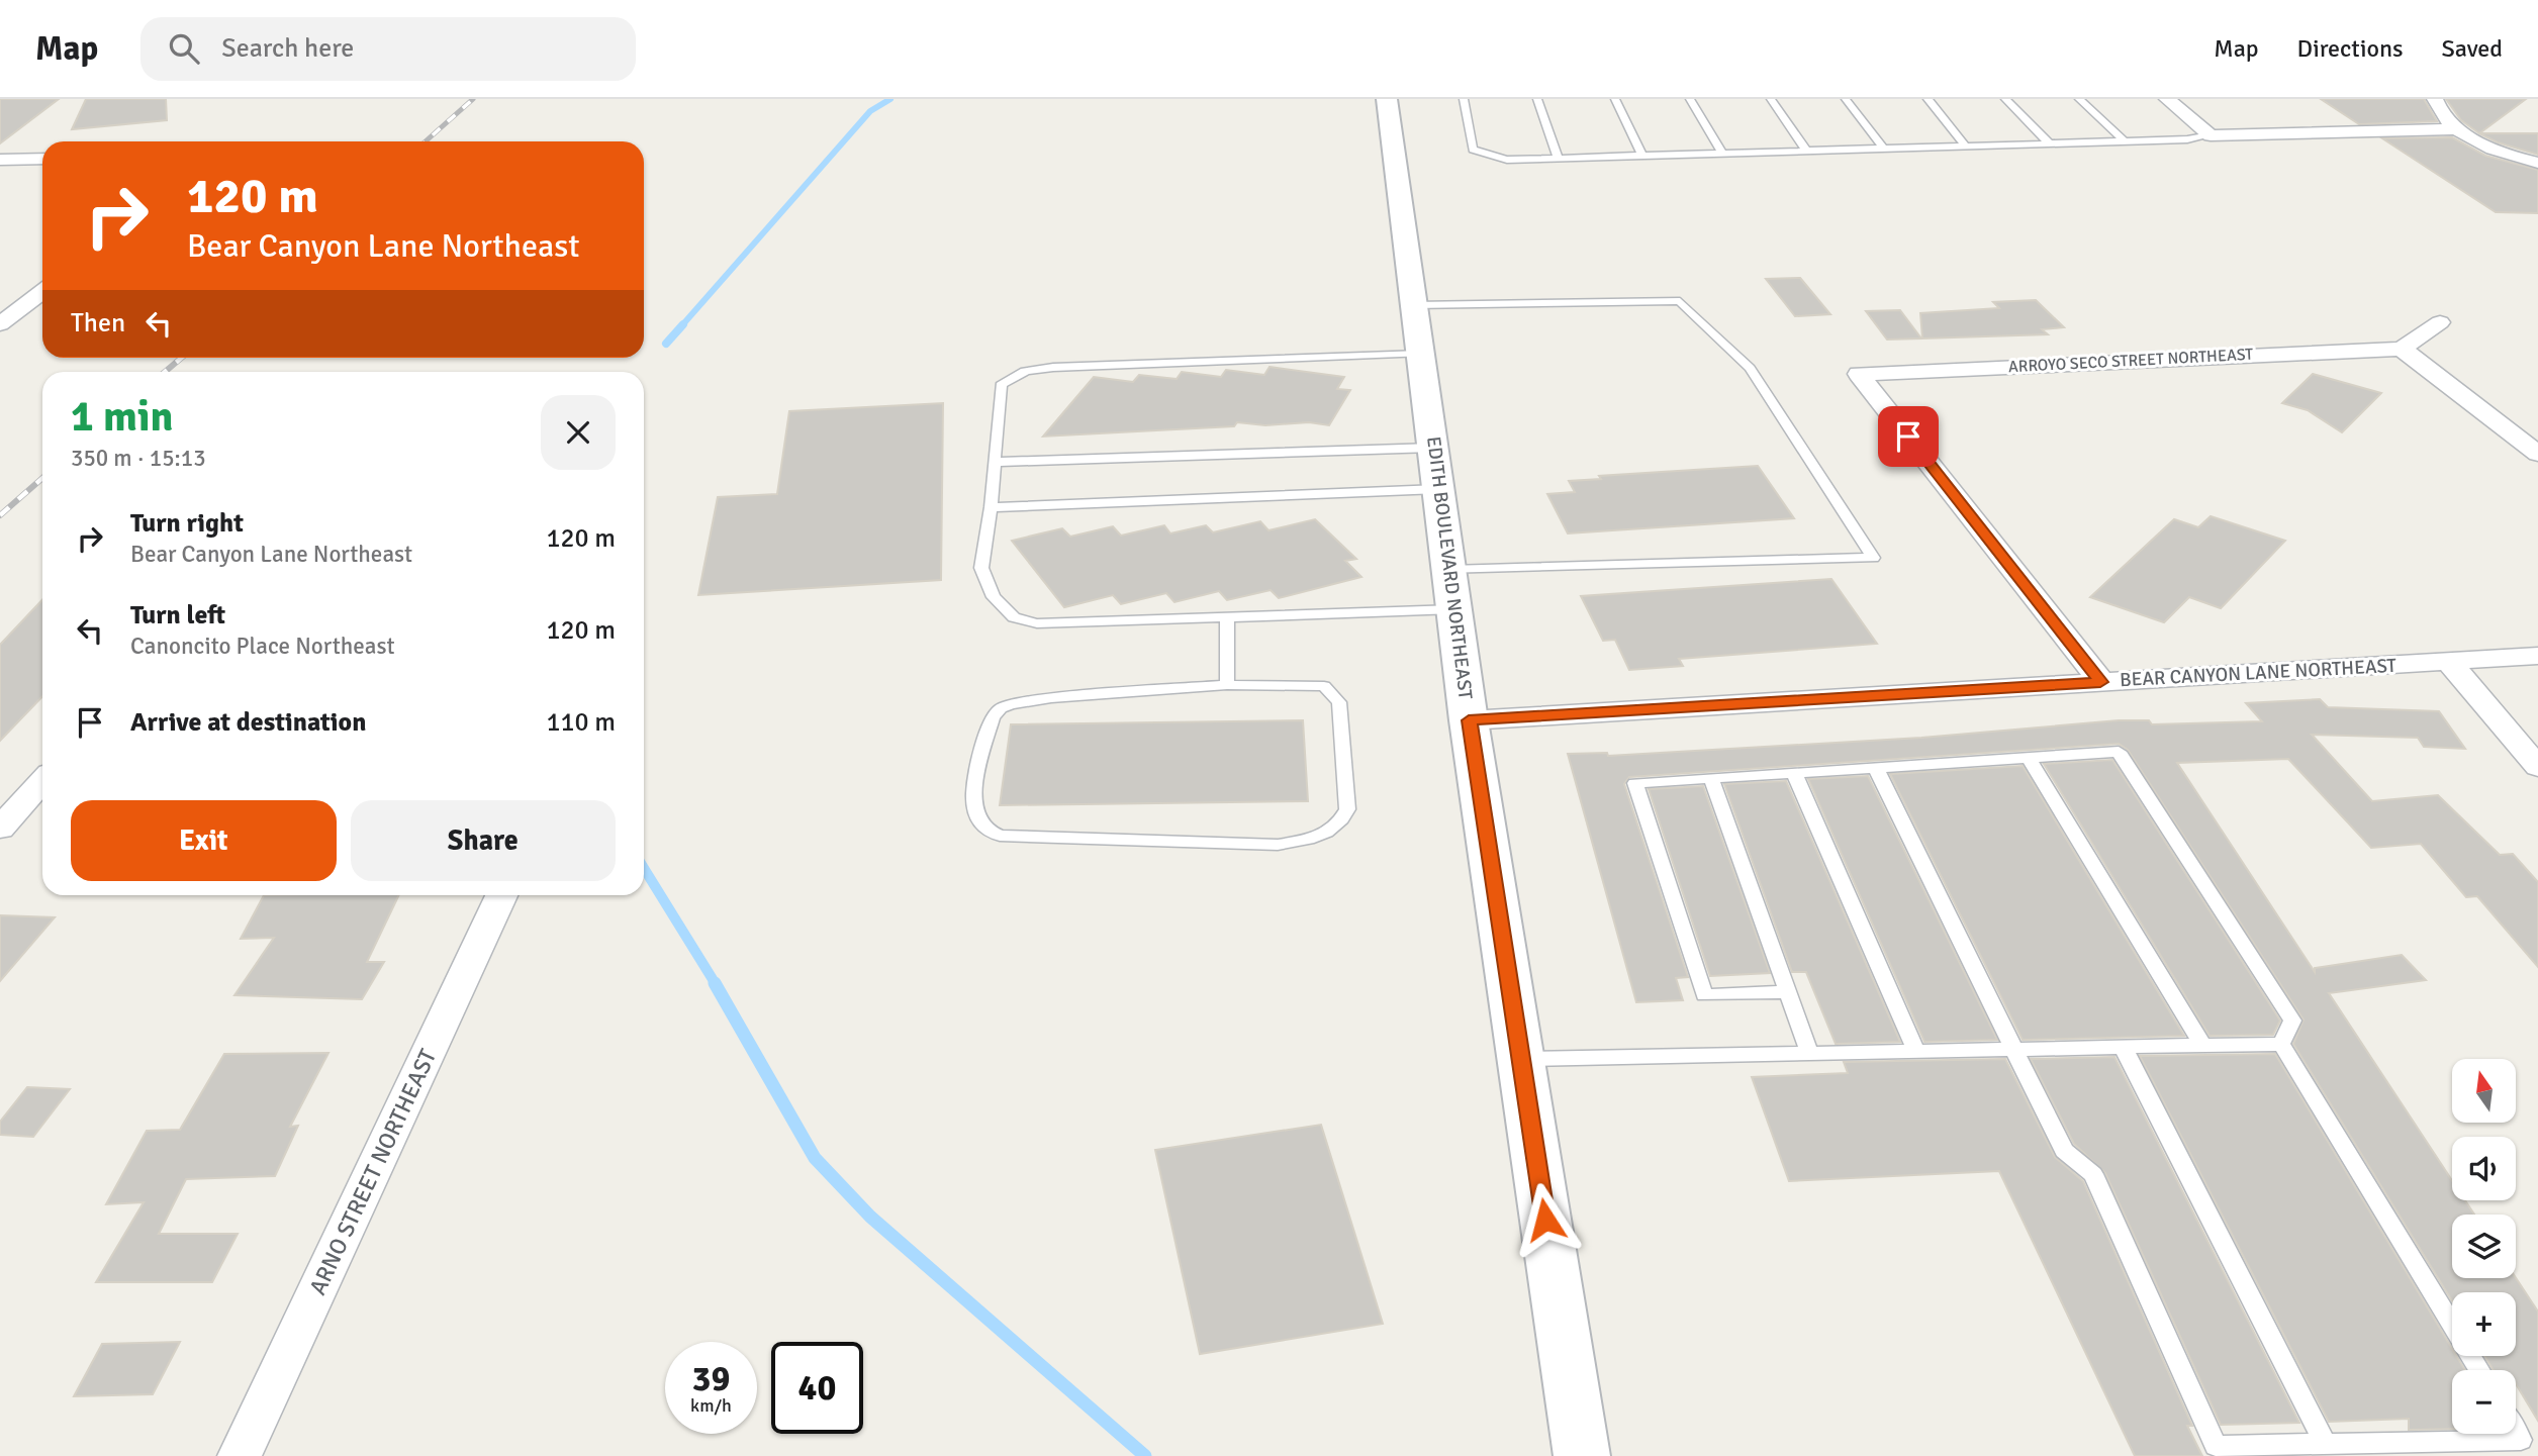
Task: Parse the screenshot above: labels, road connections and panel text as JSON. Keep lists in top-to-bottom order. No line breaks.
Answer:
{"streets":{"street":["ARROYO SECO STREET NORTHEAST","EDITH BOULEVARD NORTHEAST","BEAR CANYON LANE NORTHEAST","ARNO STREET NORTHEAST"]},"crossings":[["ARROYO SECO STREET NORTHEAST","BEAR CANYON LANE NORTHEAST"],["EDITH BOULEVARD NORTHEAST","BEAR CANYON LANE NORTHEAST"]],"north":"top","page":{"header":"Map","search":"Search here","nav":["Map","Directions","Saved"],"turn":["120 m","Bear Canyon Lane Northeast"],"then":"Then","heading":["1 min","350 m · 15:13"],"list":[{"name":"Turn right","note":"Bear Canyon Lane Northeast","value":"120 m"},{"name":"Turn left","note":"Canoncito Place Northeast","value":"120 m"},{"name":"Arrive at destination","value":"110 m"}],"buttons":["Exit","Share"],"map_buttons":["+","−"],"speed":"39 km/h","limit":"40"}}
